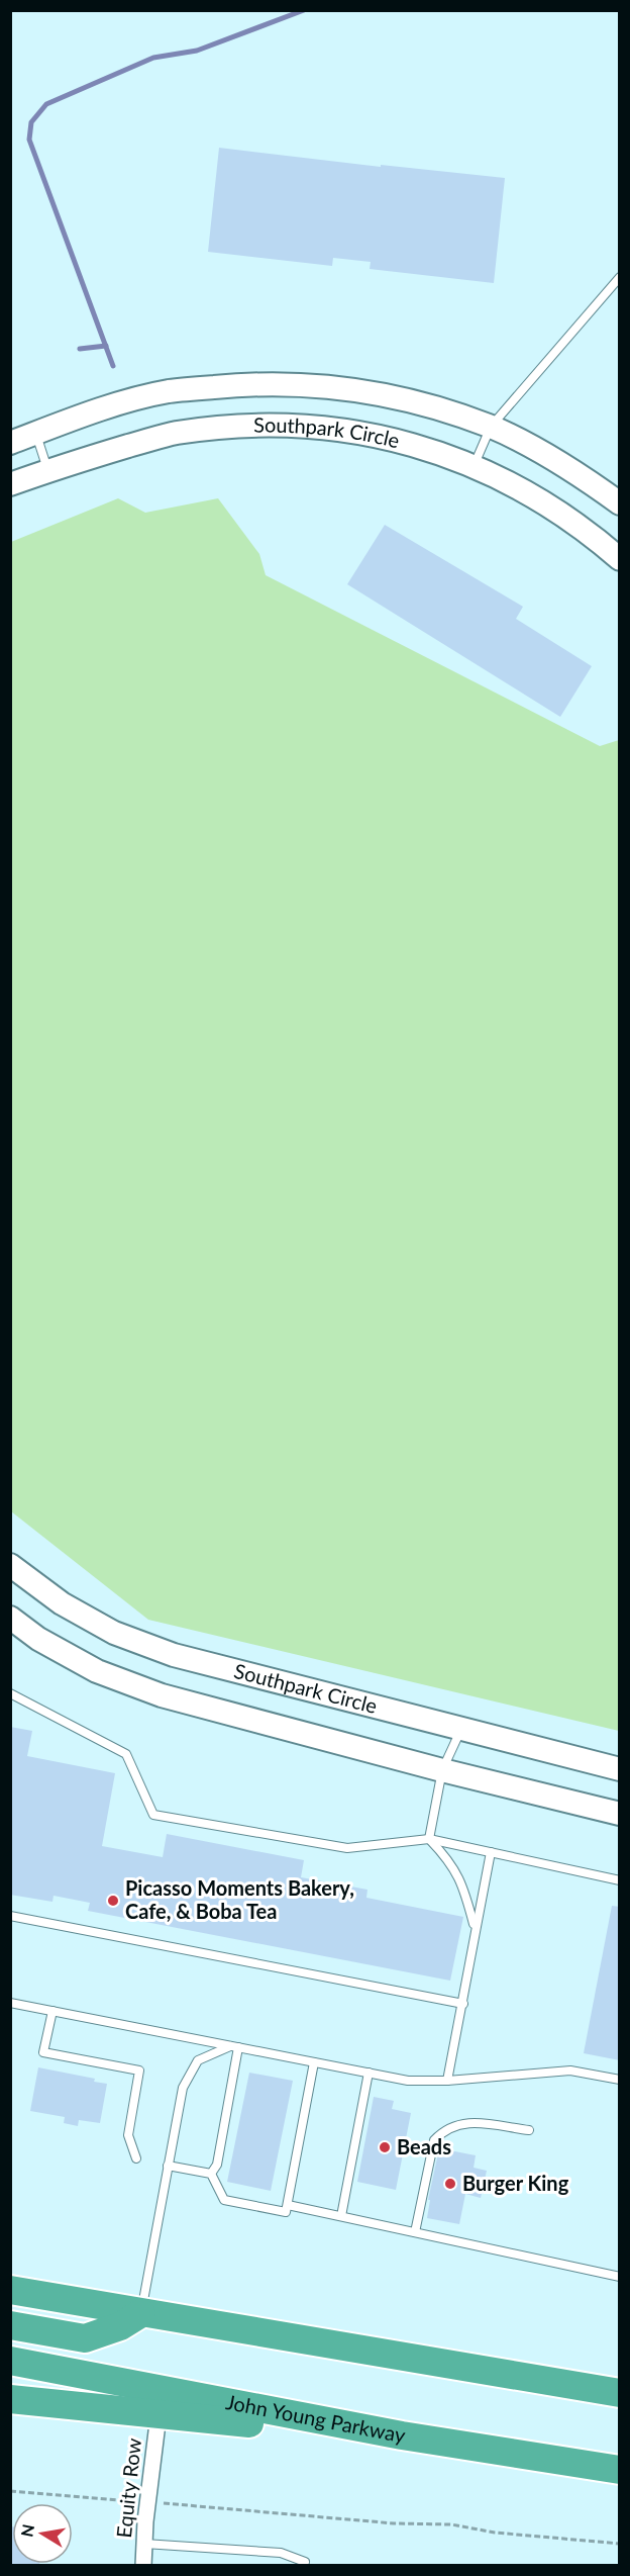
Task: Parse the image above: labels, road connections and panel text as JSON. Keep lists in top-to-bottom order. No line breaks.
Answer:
{"streets":{"highway":["John Young Parkway"],"street":["Southpark Circle","Equity Row"]},"places":["Picasso Moments Bakery, Cafe, & Boba Tea","Beads","Burger King"],"north":"left"}
